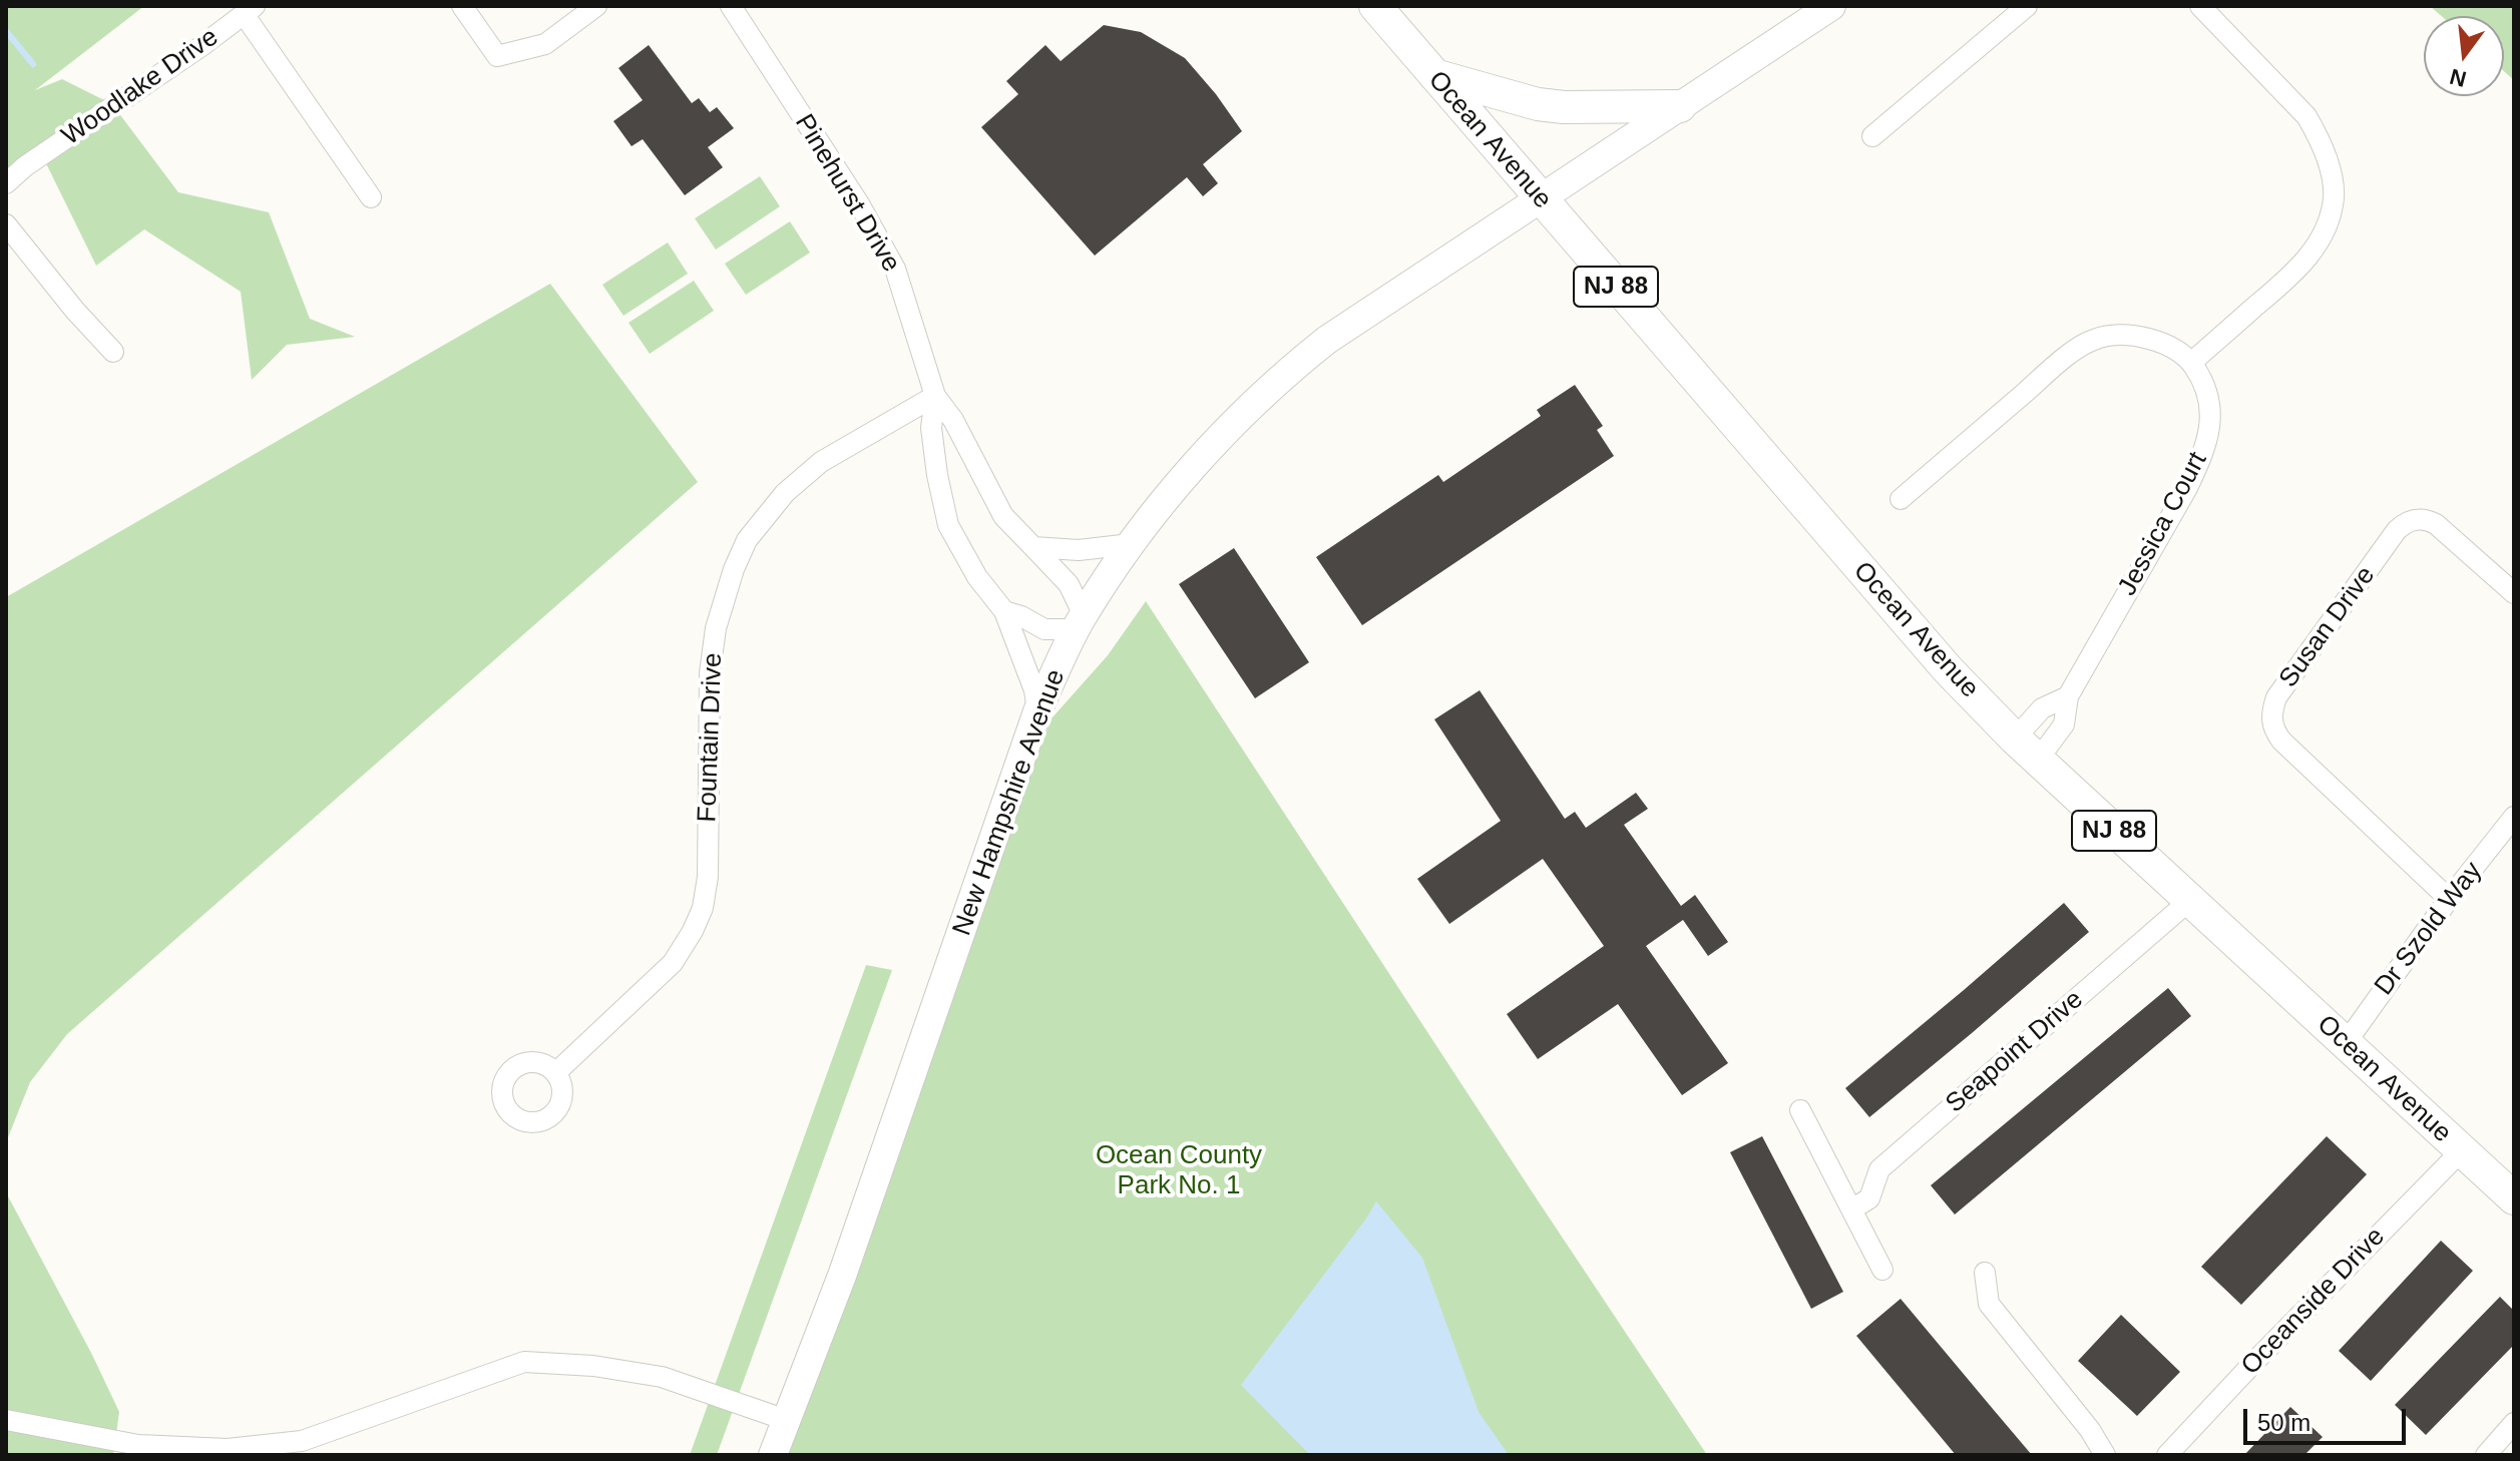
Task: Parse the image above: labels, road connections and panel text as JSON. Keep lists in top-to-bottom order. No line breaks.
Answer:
{"streets":{"main road":["Ocean Avenue","NJ 88","New Hampshire Avenue"],"street":["Woodlake Drive","Pinehurst Drive","Jessica Court","Susan Drive","Fountain Drive","Dr Szold Way","Seapoint Drive","Oceanside Drive"]},"crossings":[["Ocean Avenue","Jessica Court"],["Ocean Avenue","New Hampshire Avenue"],["Ocean Avenue","Dr Szold Way"],["Ocean Avenue","Seapoint Drive"],["Ocean Avenue","Oceanside Drive"],["Pinehurst Drive","Fountain Drive"],["Pinehurst Drive","New Hampshire Avenue"],["Susan Drive","Dr Szold Way"]],"parks":["Ocean County Park No. 1"],"scale_bar":"50 m","north":"bottom"}
